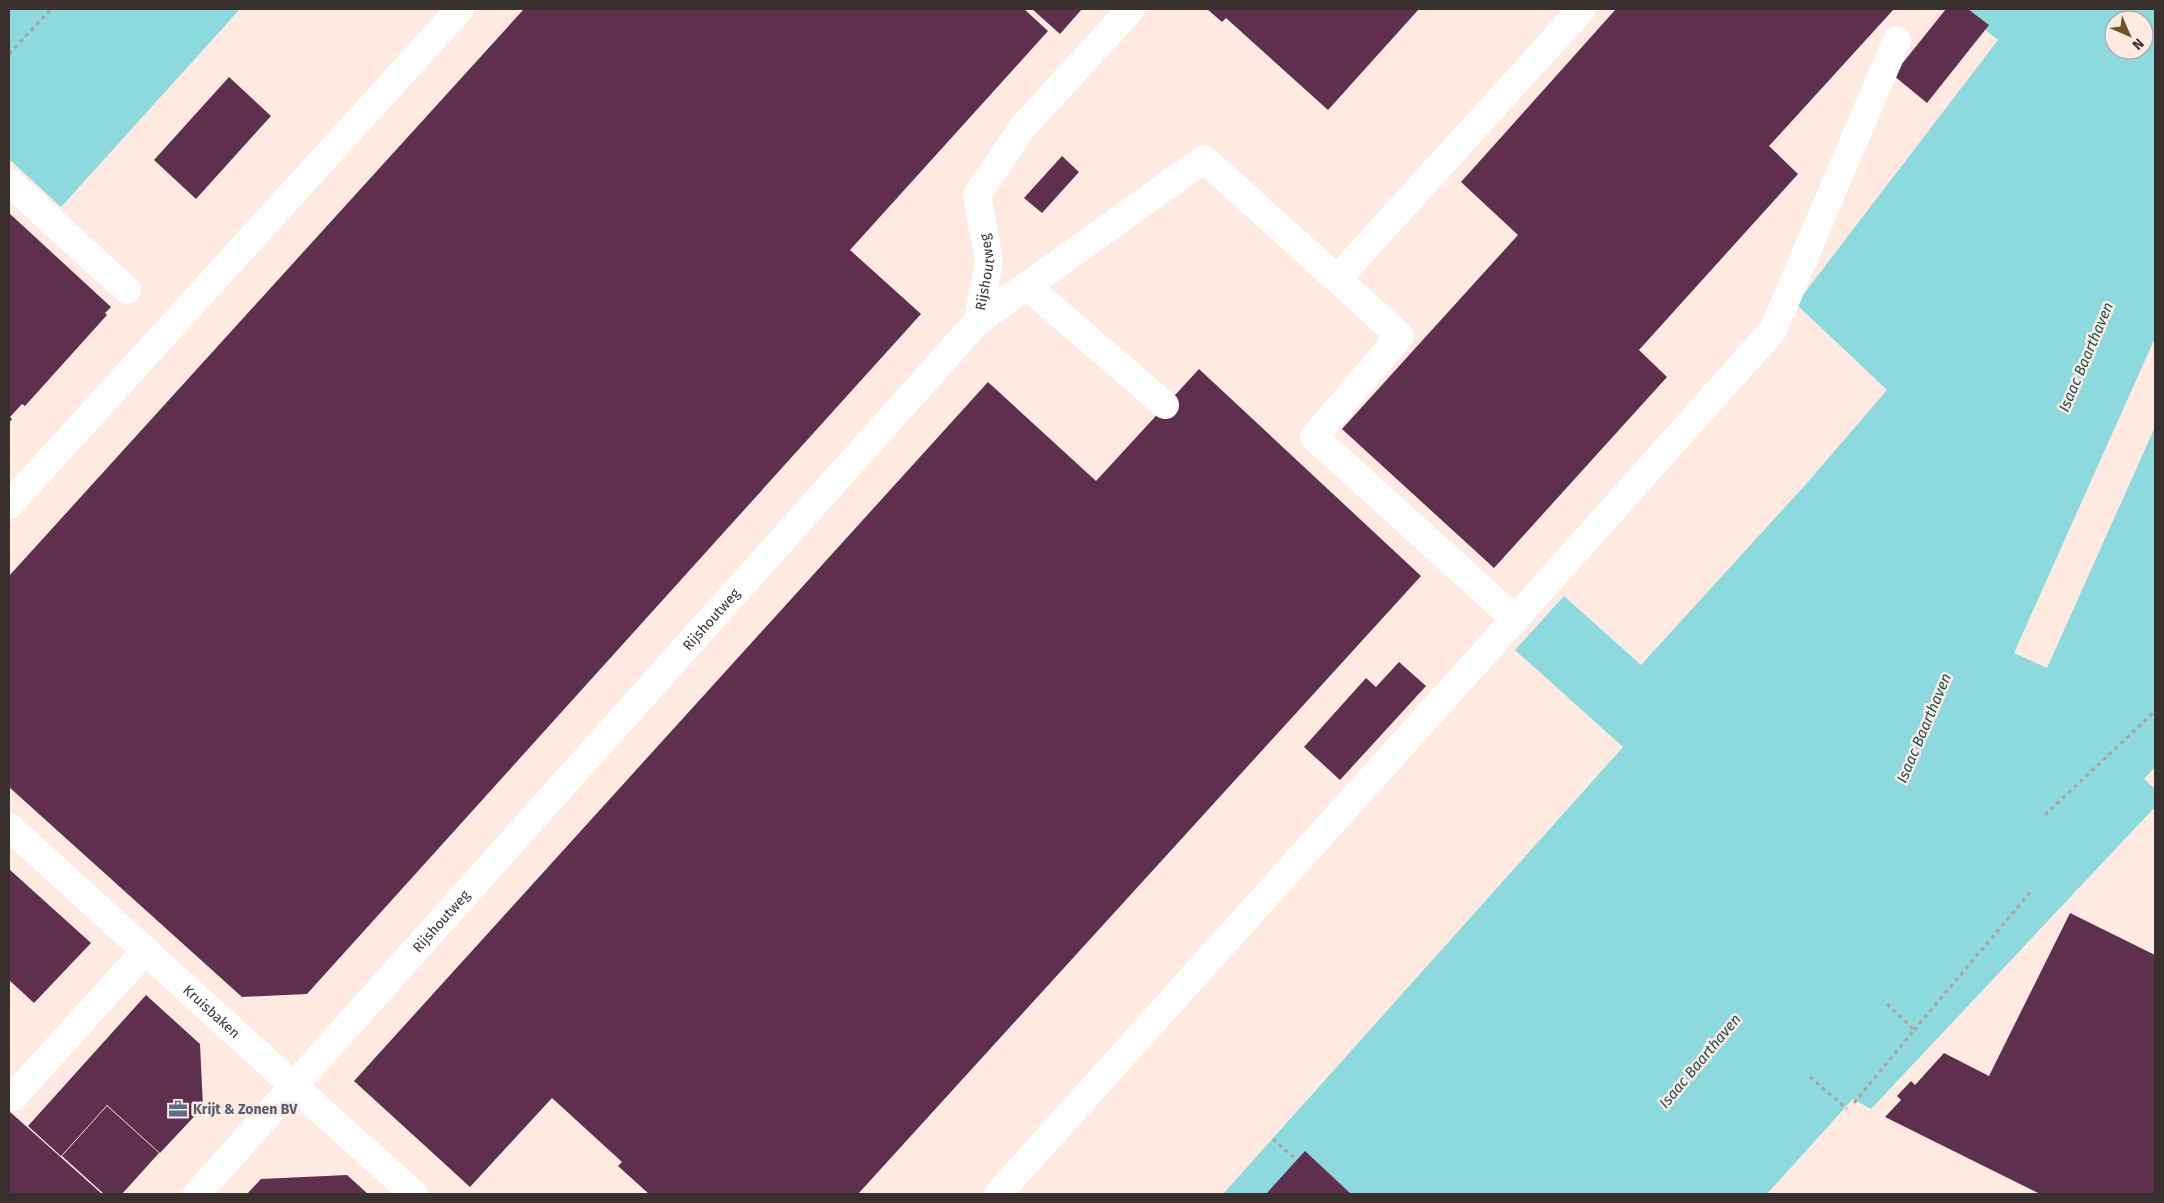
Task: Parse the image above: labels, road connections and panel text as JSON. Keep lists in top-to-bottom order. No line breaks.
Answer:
{"streets":{"street":["Rijshoutweg","Kruisbaken"]},"crossings":[["Rijshoutweg","Kruisbaken"]],"water":["Isaac Baarthaven"],"places":{"office":["Krijt & Zonen BV"]},"north":"bottom right"}
